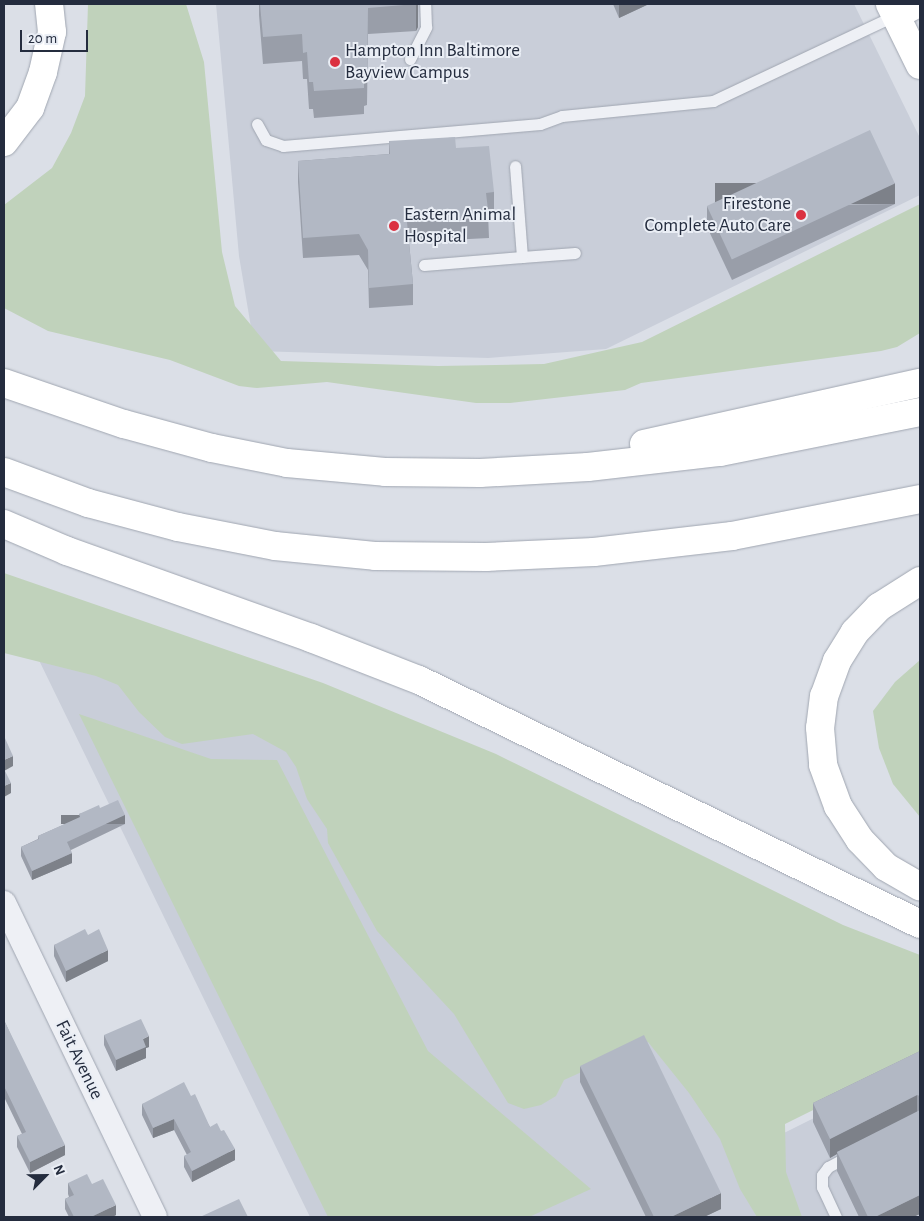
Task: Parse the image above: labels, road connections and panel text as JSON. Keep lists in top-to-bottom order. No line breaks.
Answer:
{"streets":{"street":["Fait Avenue"]},"places":["Hampton Inn Baltimore Bayview Campus","Firestone Complete Auto Care","Eastern Animal Hospital"],"scale_bar":"20 m","north":"top right"}
